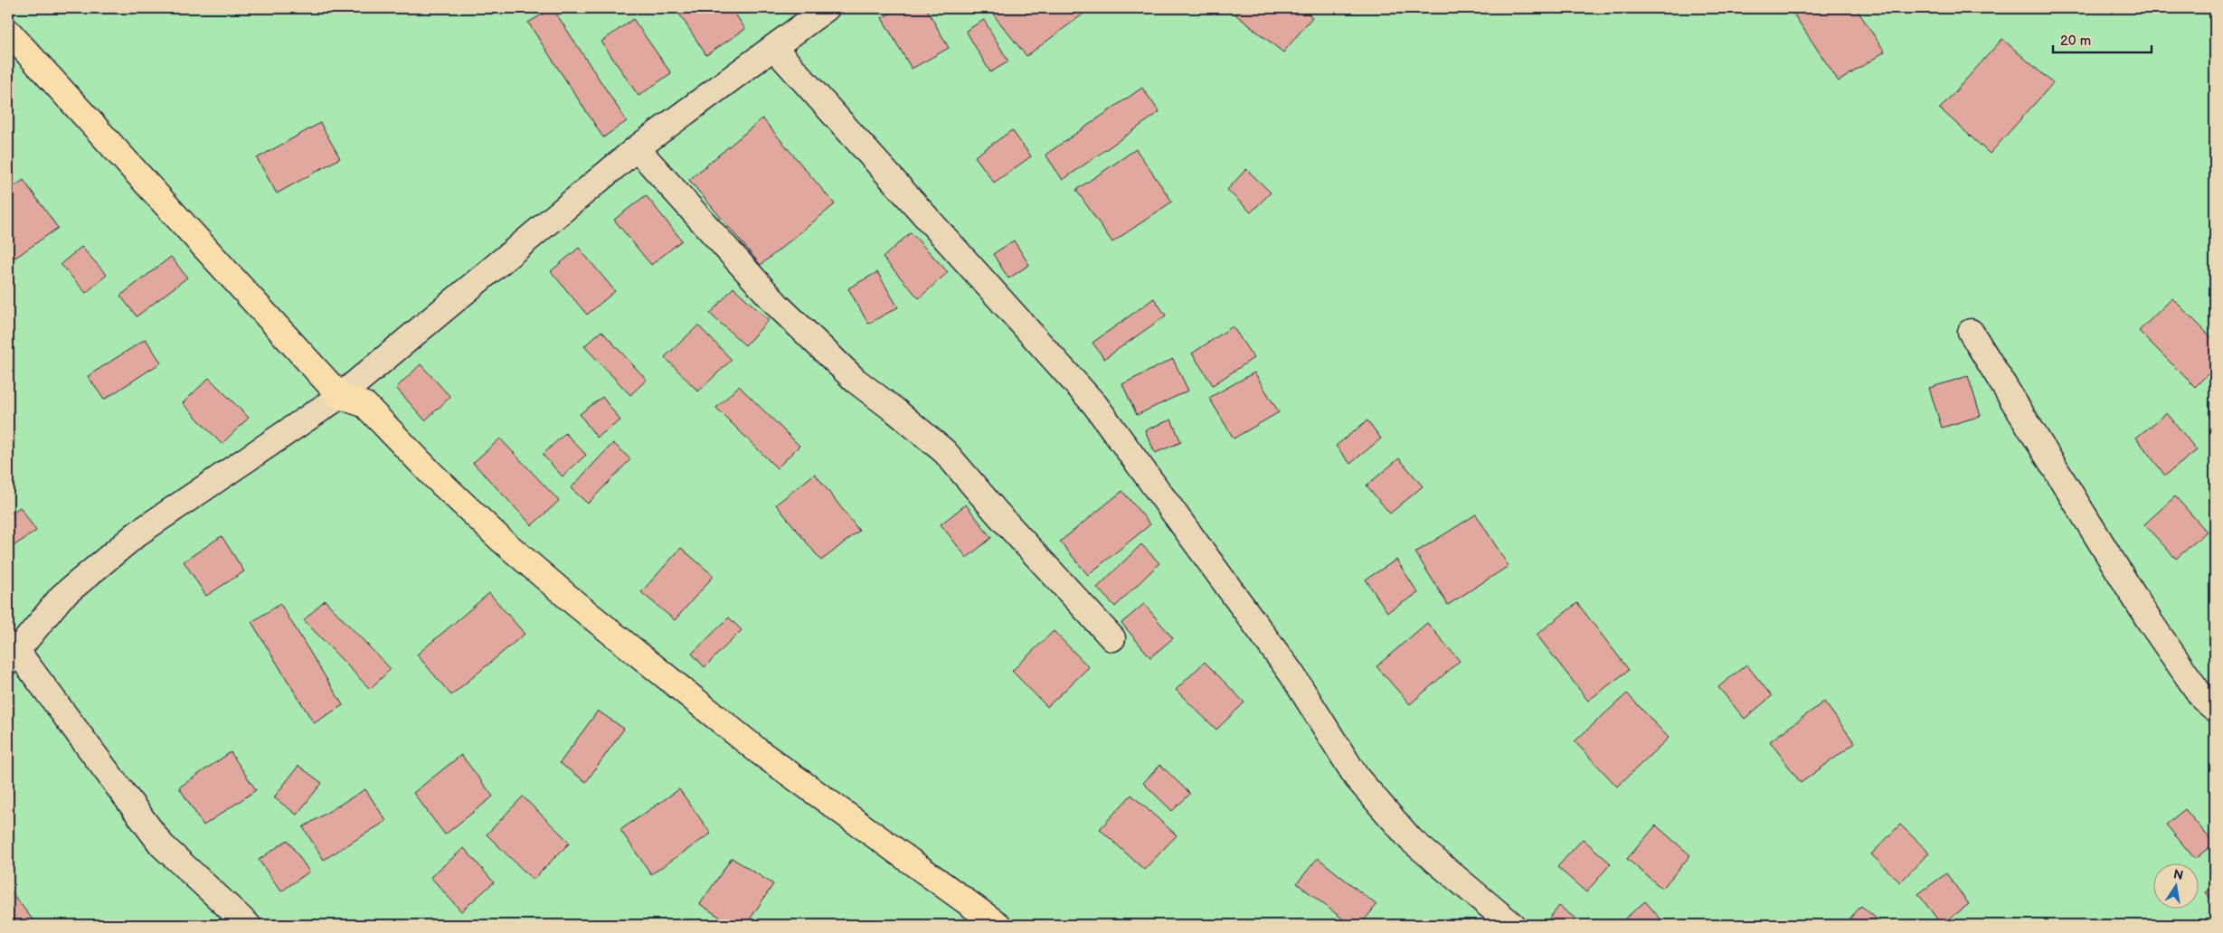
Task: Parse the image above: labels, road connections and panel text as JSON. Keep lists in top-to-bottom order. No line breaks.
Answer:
{"scale_bar":"20 m","north":"top"}
